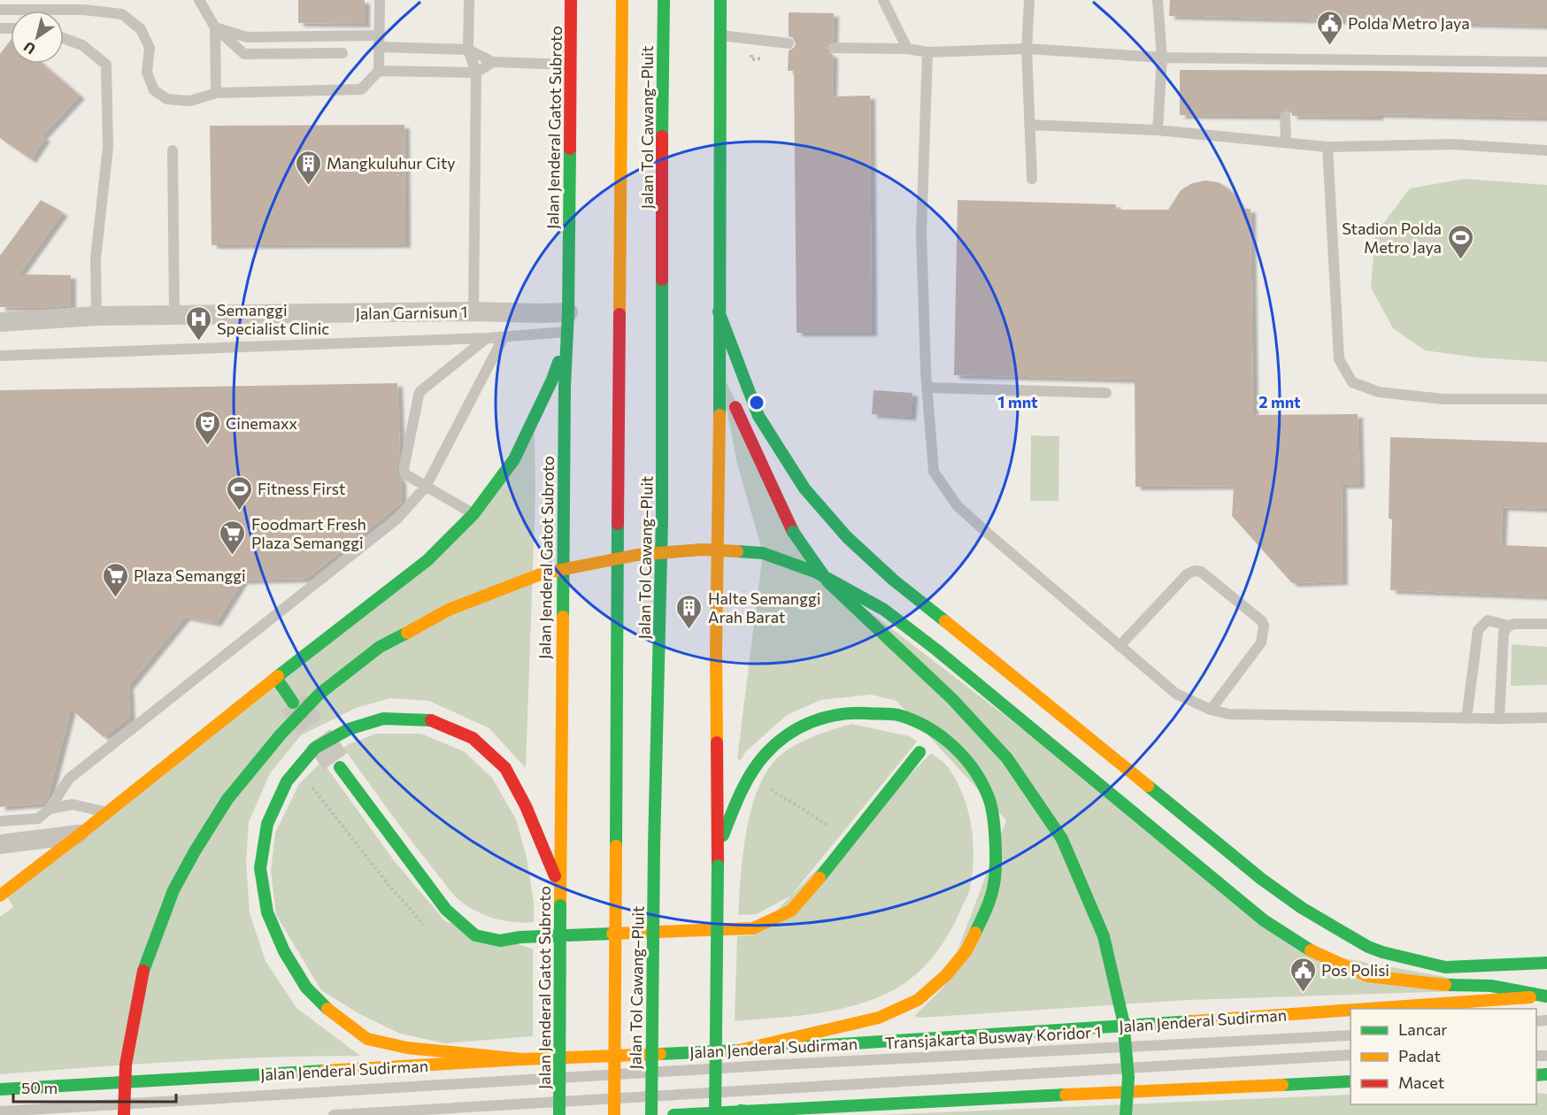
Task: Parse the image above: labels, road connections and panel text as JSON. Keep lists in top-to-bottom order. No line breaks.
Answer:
{"streets":{"main road":["Jalan Jenderal Gatot Subroto","Jalan Tol Cawang–Pluit","Jalan Jenderal Sudirman"],"street":["Jalan Garnisun 1"],"lane":["Transjakarta Busway Koridor 1"]},"crossings":[["Jalan Jenderal Gatot Subroto","Jalan Garnisun 1"]],"places":{"public building":["Polda Metro Jaya","Pos Polisi"],"building":["Mangkuluhur City","Halte Semanggi Arah Barat"],"sports":["Stadion Polda Metro Jaya","Fitness First"],"hospital":["Semanggi Specialist Clinic"],"theatre":["Cinemaxx"],"supermarket":["Foodmart Fresh Plaza Semanggi","Plaza Semanggi"]},"legend":["Lancar","Padat","Macet"],"scale_bar":"50 m","north":"bottom left","rings":["1 mnt","2 mnt"]}
